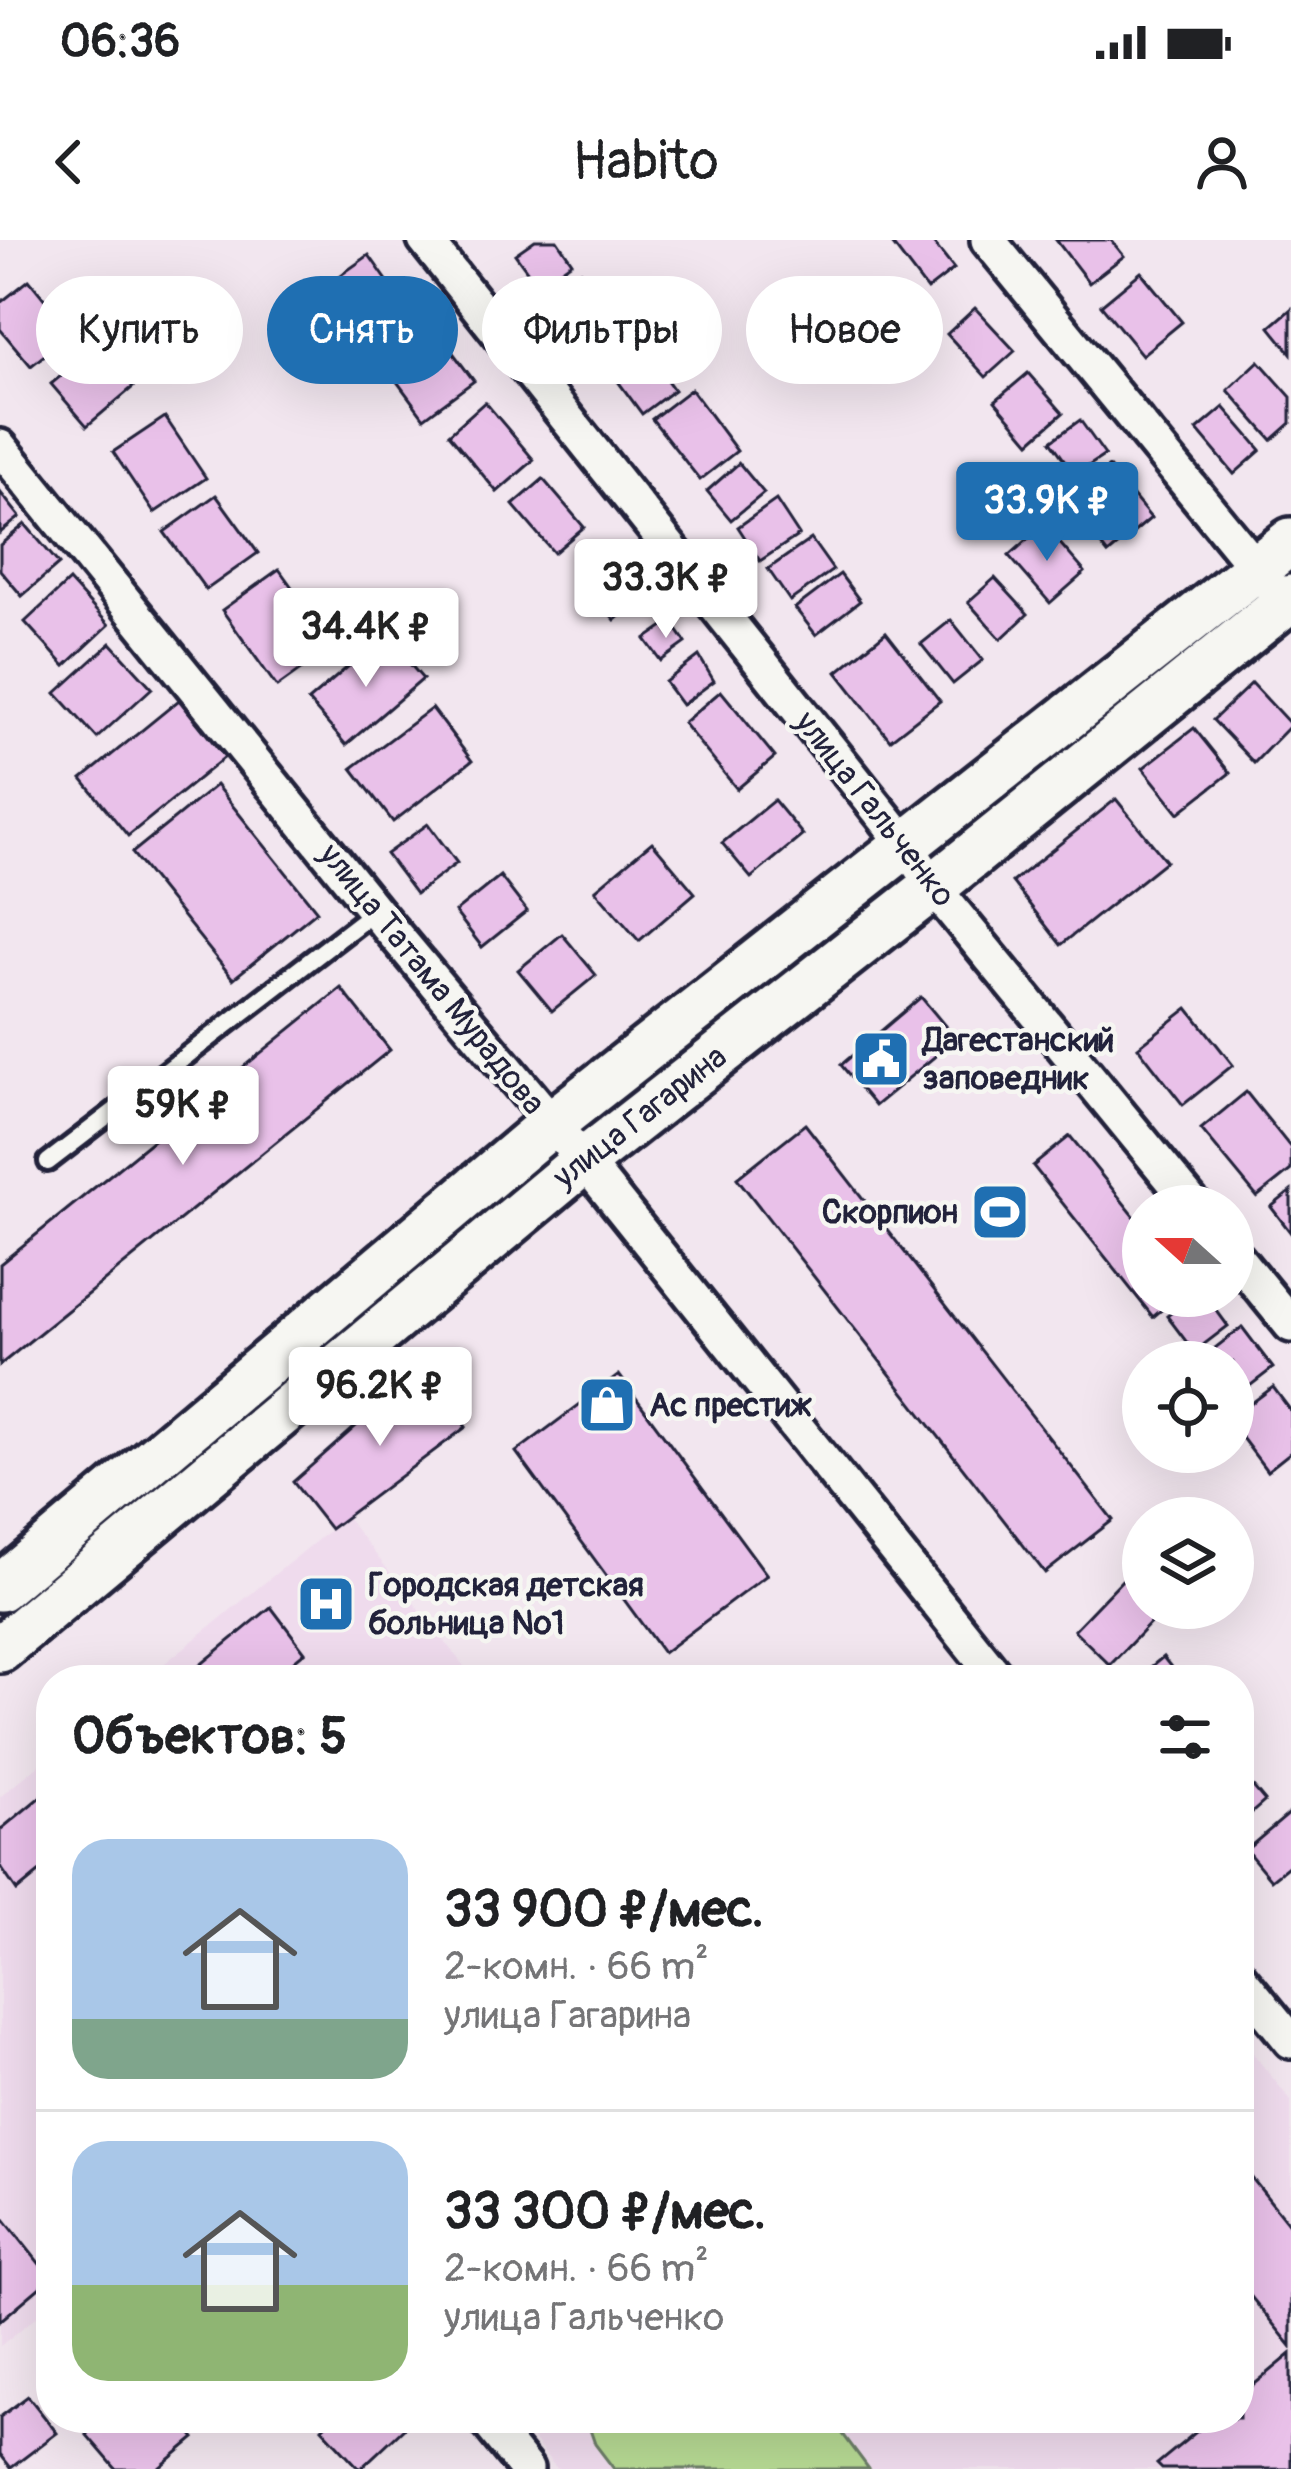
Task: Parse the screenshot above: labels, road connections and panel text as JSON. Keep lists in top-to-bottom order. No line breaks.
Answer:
{"streets":{"main road":["улица Гагарина"],"street":["улица Гальченко","улица Татама Мурадова"]},"crossings":[["улица Гальченко","улица Гагарина"],["улица Татама Мурадова","улица Гагарина"]],"places":{"public building":["Дагестанский заповедник"],"sports":["Скорпион"],"shop":["Ас престиж"],"hospital":["Городская детская больница №1"]},"north":"left","page":{"status":"06:36","header":"Habito","chip":["Купить","Снять","Фильтры","Новое"],"price":["33.9K ₽","33.3K ₽","34.4K ₽","59K ₽","96.2K ₽"],"heading":"Объектов: 5","list":[{"name":"33 900 ₽/мес.","note":"2-комн. · 66 m² · улица Гагарина"},{"name":"33 300 ₽/мес.","note":"2-комн. · 66 m² · улица Гальченко"}]}}
